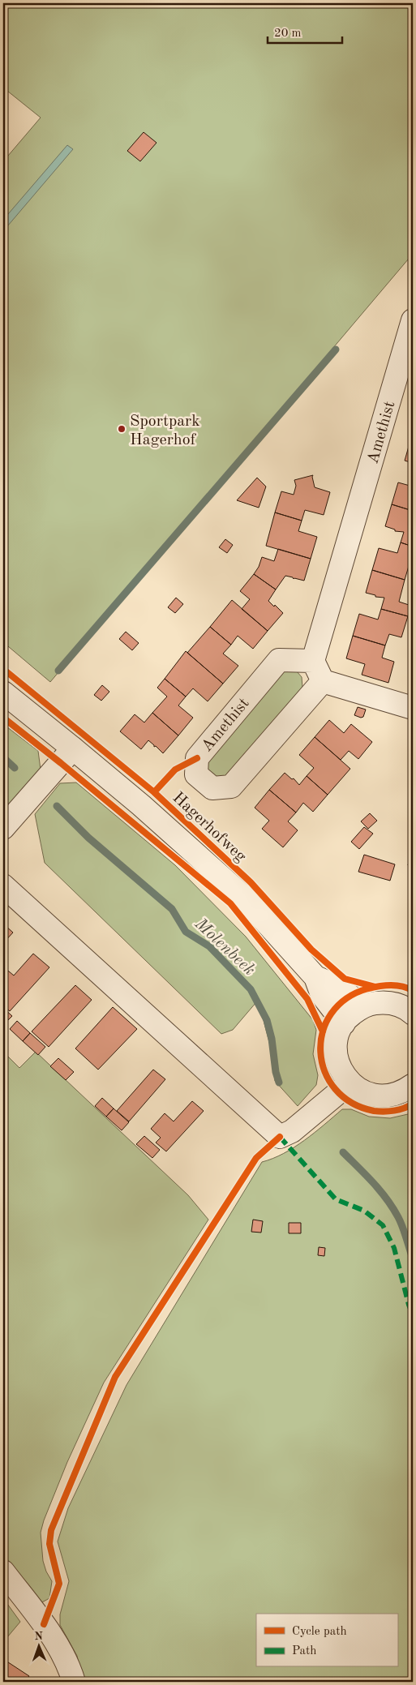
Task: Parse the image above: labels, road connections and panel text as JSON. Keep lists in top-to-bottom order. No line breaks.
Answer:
{"streets":{"street":["Amethist","Hagerhofweg"]},"water":["Molenbeek"],"places":["Sportpark Hagerhof"],"legend":["Cycle path","Path"],"scale_bar":"20 m","north":"top"}
